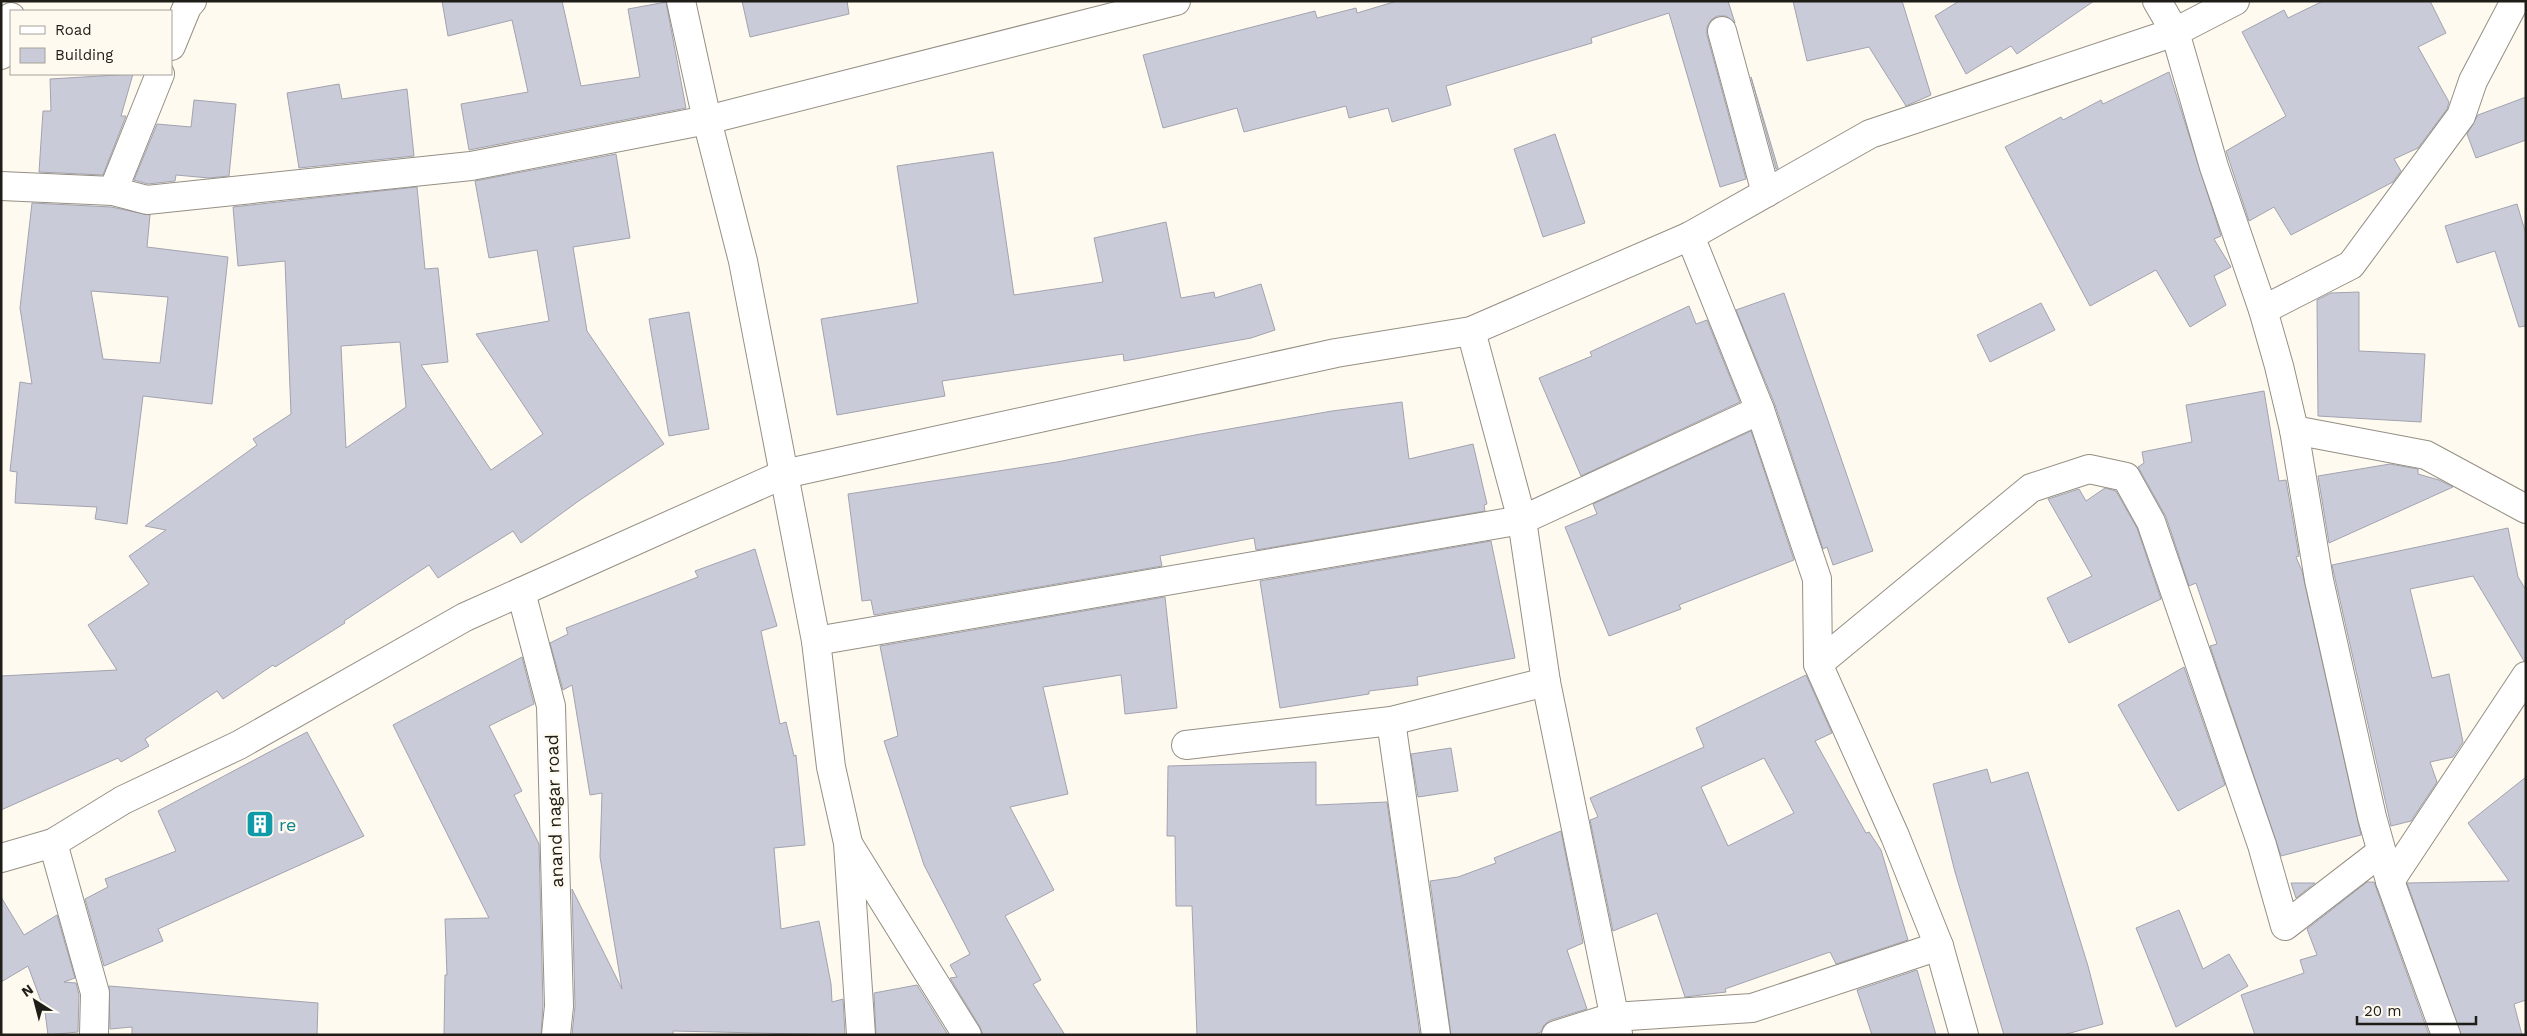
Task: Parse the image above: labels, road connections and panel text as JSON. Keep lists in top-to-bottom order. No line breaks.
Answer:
{"streets":{"street":["anand nagar road"]},"places":{"building":["re"]},"legend":["Road","Building"],"scale_bar":"20 m","north":"top left"}
